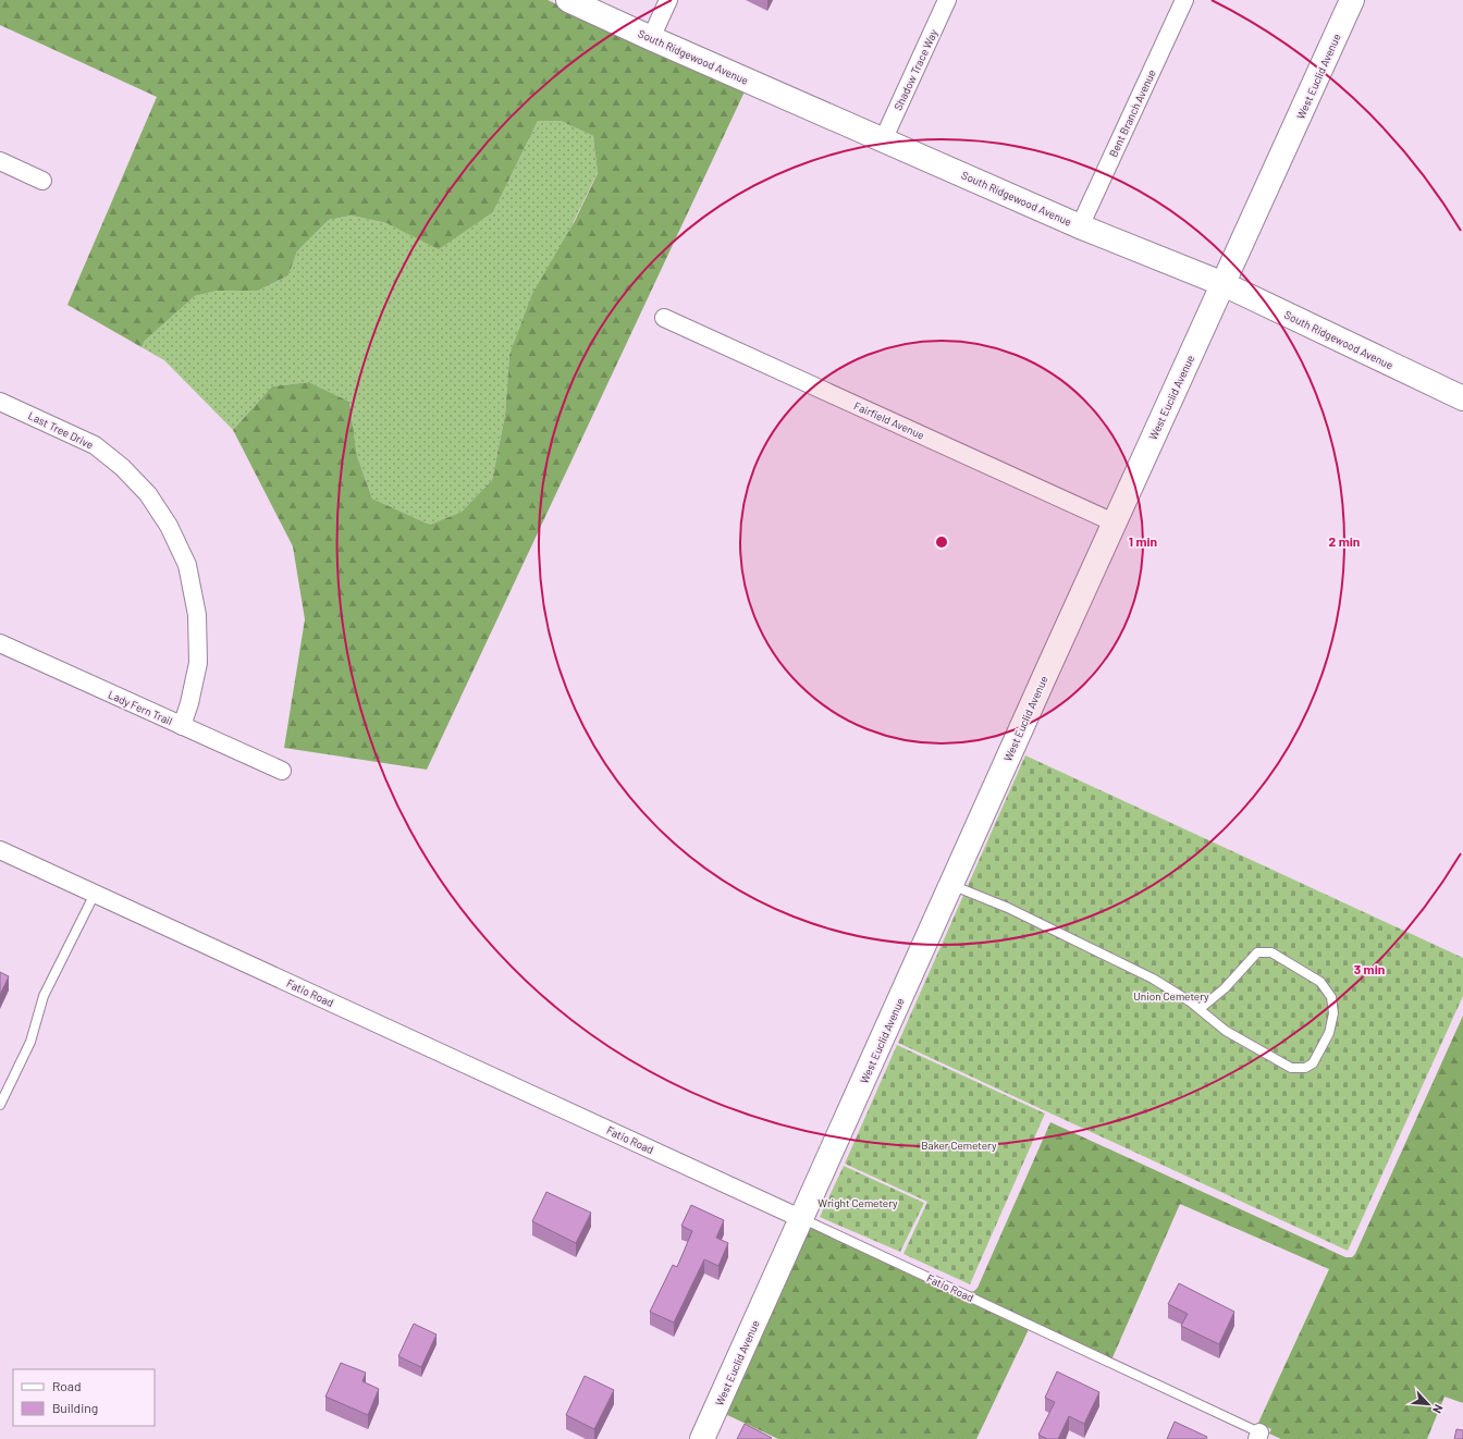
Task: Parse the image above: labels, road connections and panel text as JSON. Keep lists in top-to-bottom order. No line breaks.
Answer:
{"streets":{"street":["South Ridgewood Avenue","Shadow Trace Way","West Euclid Avenue","Bent Branch Avenue","Fairfield Avenue","Last Tree Drive","Lady Fern Trail","Fatio Road"]},"crossings":[["South Ridgewood Avenue","Shadow Trace Way"],["South Ridgewood Avenue","West Euclid Avenue"],["South Ridgewood Avenue","Bent Branch Avenue"],["West Euclid Avenue","Fairfield Avenue"],["West Euclid Avenue","Fatio Road"],["Last Tree Drive","Lady Fern Trail"]],"parks":["Union Cemetery","Baker Cemetery","Wright Cemetery"],"legend":["Road","Building"],"north":"bottom right","rings":["1 min","2 min","3 min"]}
